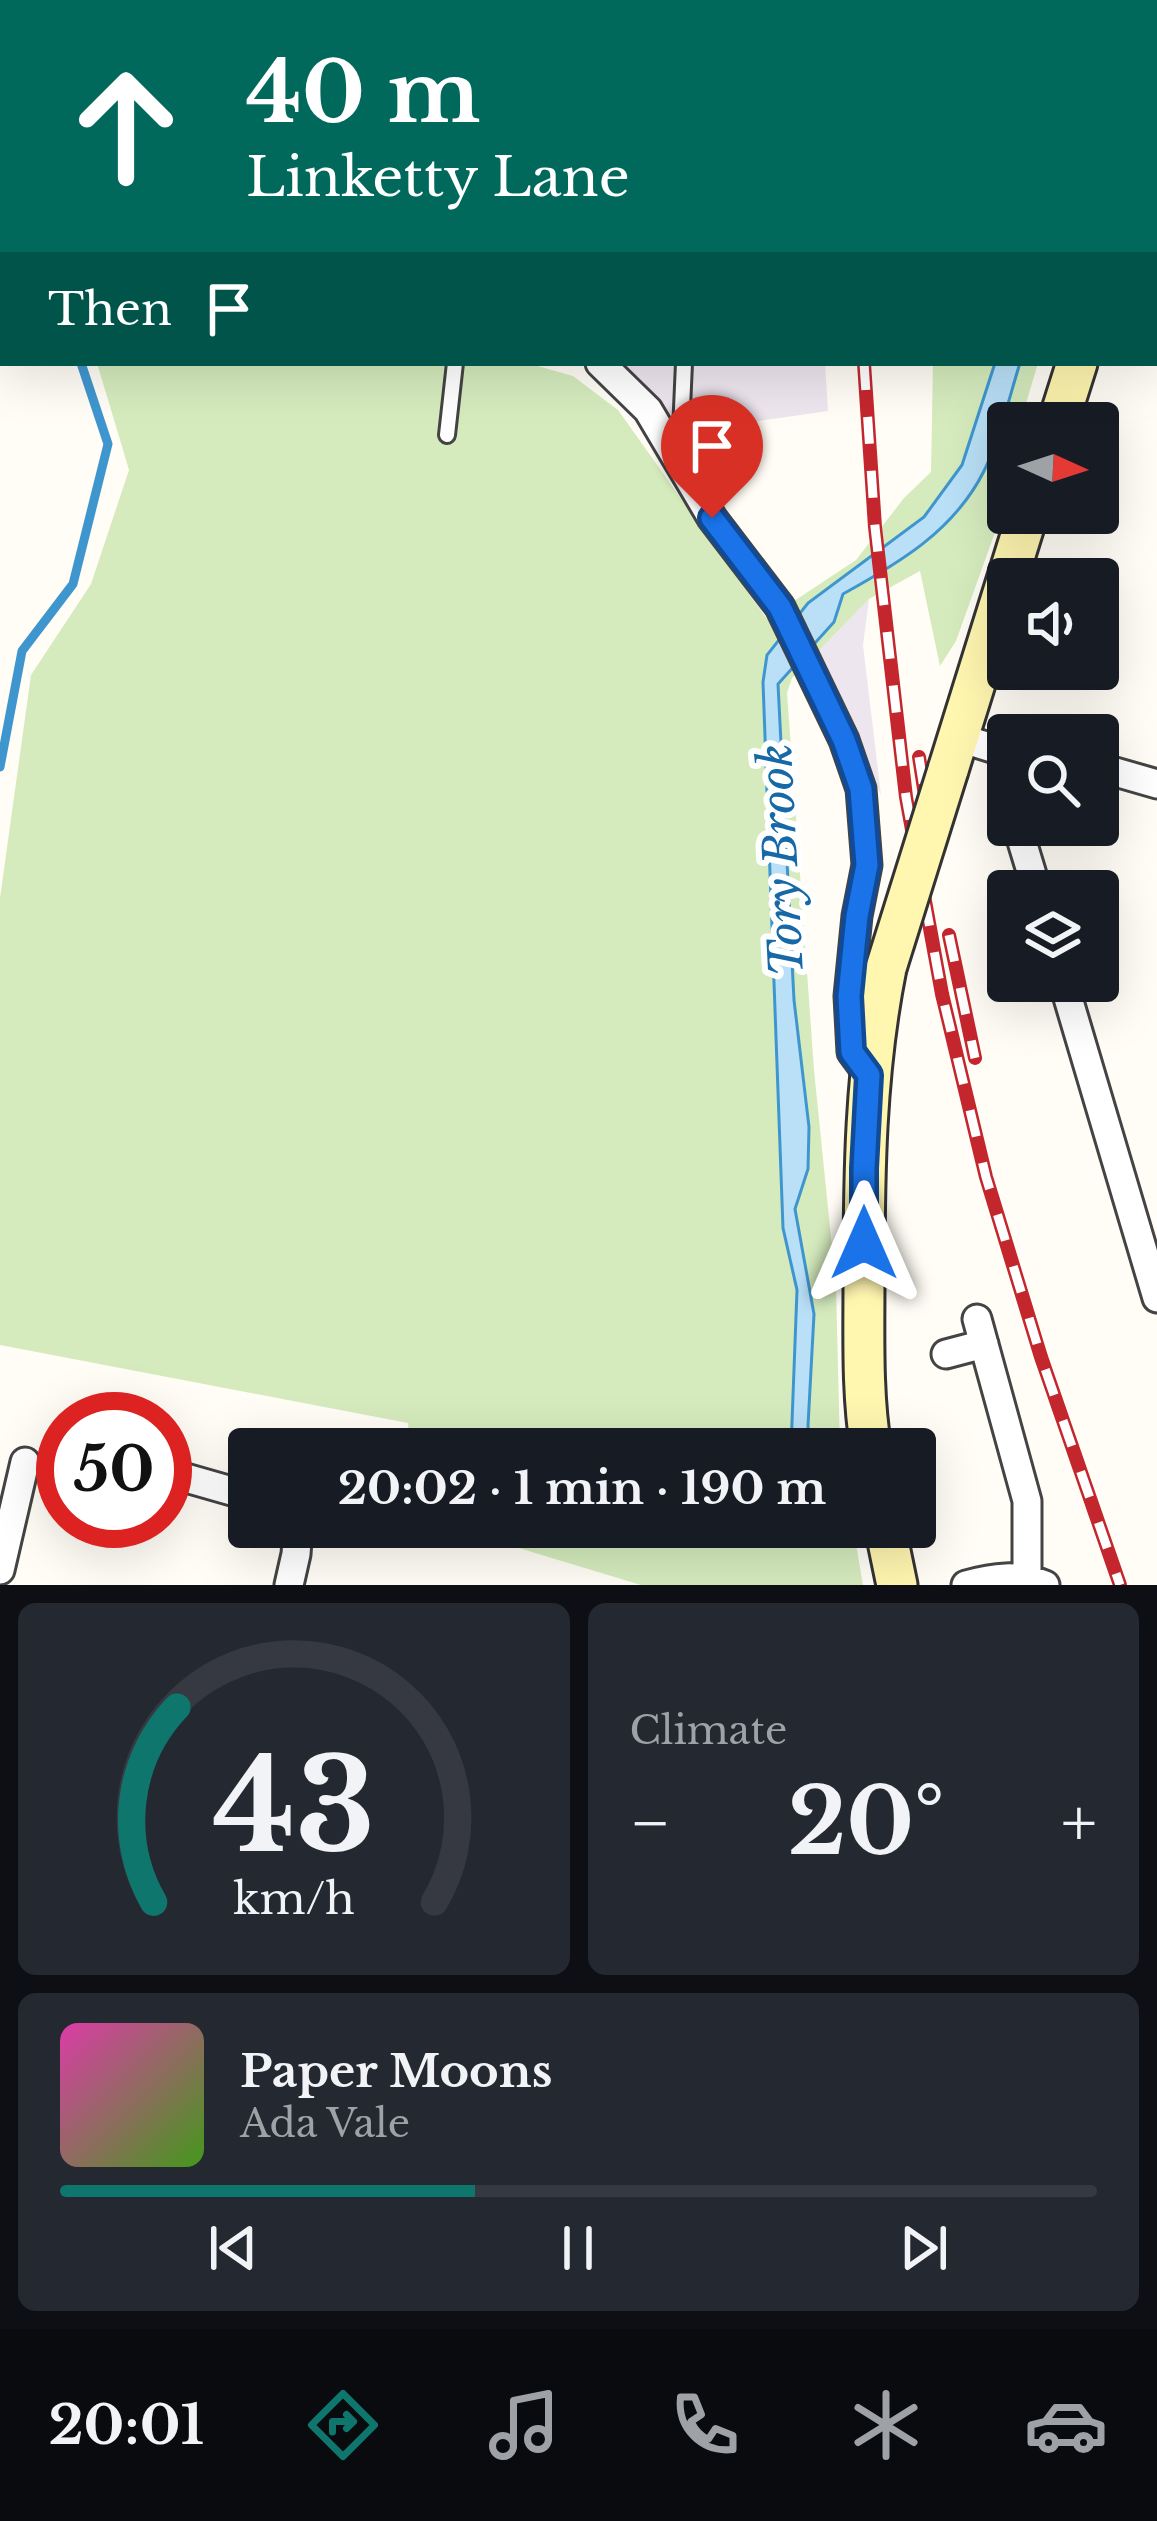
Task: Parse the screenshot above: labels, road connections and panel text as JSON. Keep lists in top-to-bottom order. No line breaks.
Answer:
{"water":["Tory Brook"],"north":"right","page":{"turn":["40 m","Linketty Lane"],"then":"Then","limit":"50","trip":"20:02 · 1 min · 190 m","tile":"Climate","heat":["−","20°","+"],"song":["Paper Moons","Ada Vale"],"tabs":"20:01","gauge":["43","km/h"]}}
